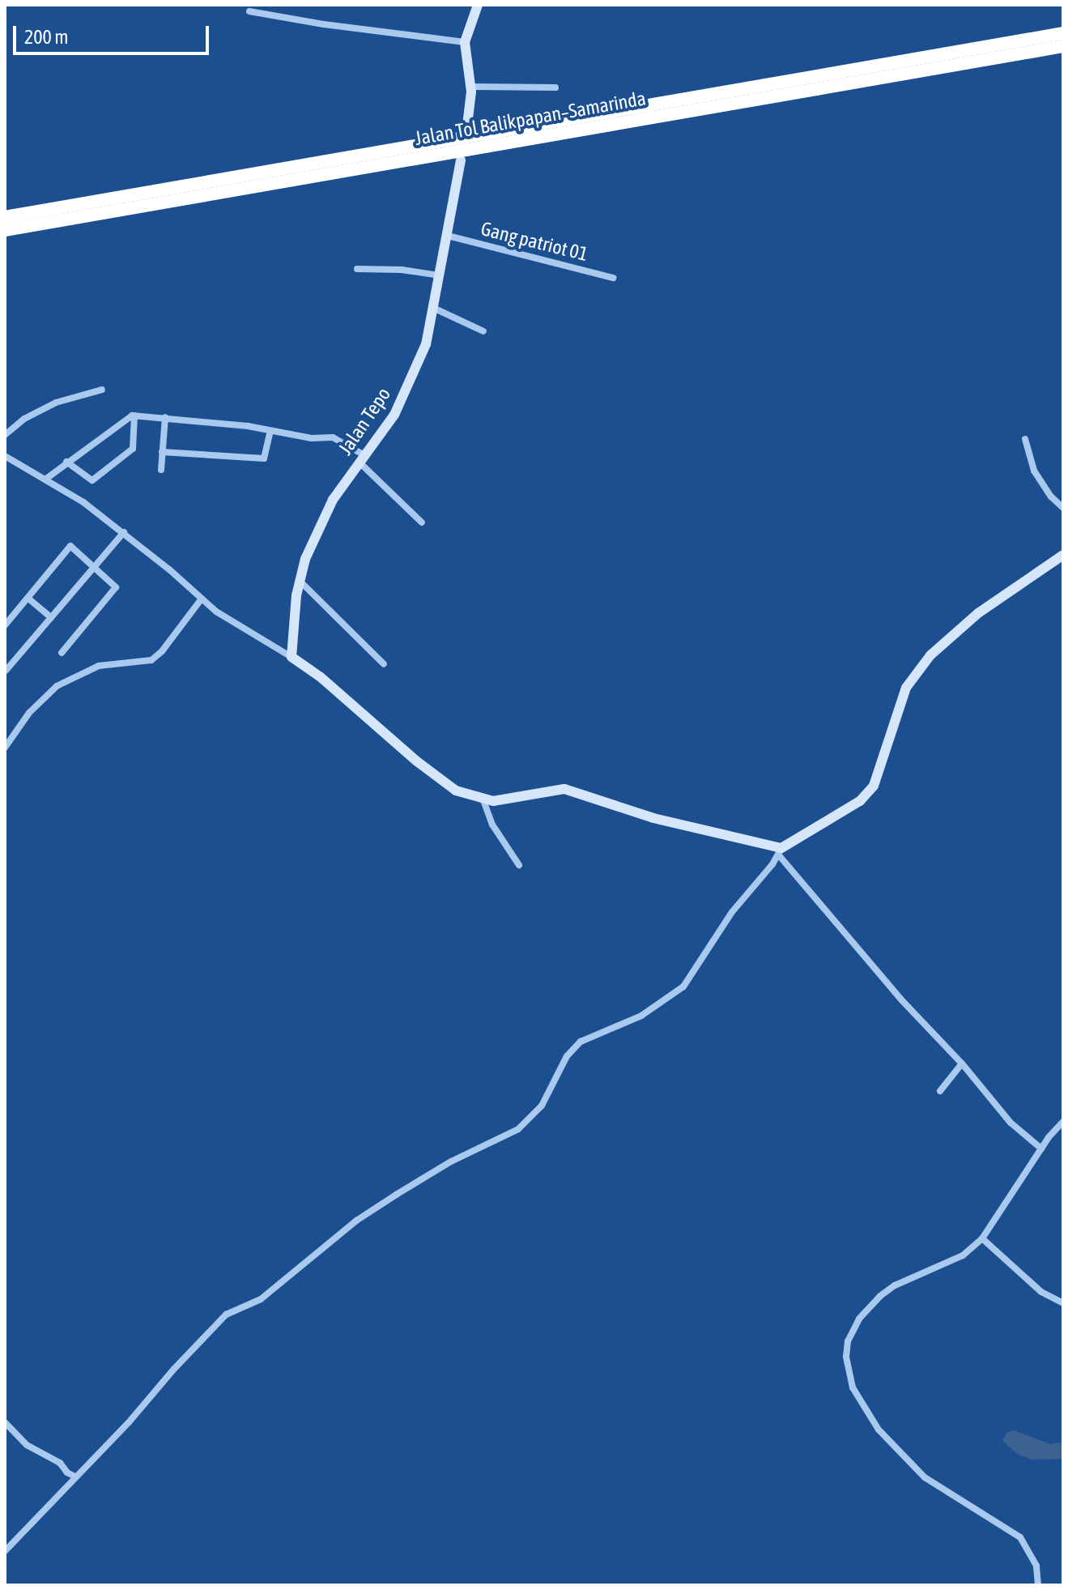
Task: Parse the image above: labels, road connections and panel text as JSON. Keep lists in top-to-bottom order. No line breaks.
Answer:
{"streets":{"highway":["Jalan Tol Balikpapan–Samarinda"],"street":["Gang patriot 01","Jalan Tepo"]},"crossings":[["Gang patriot 01","Jalan Tepo"]],"scale_bar":"200 m"}
